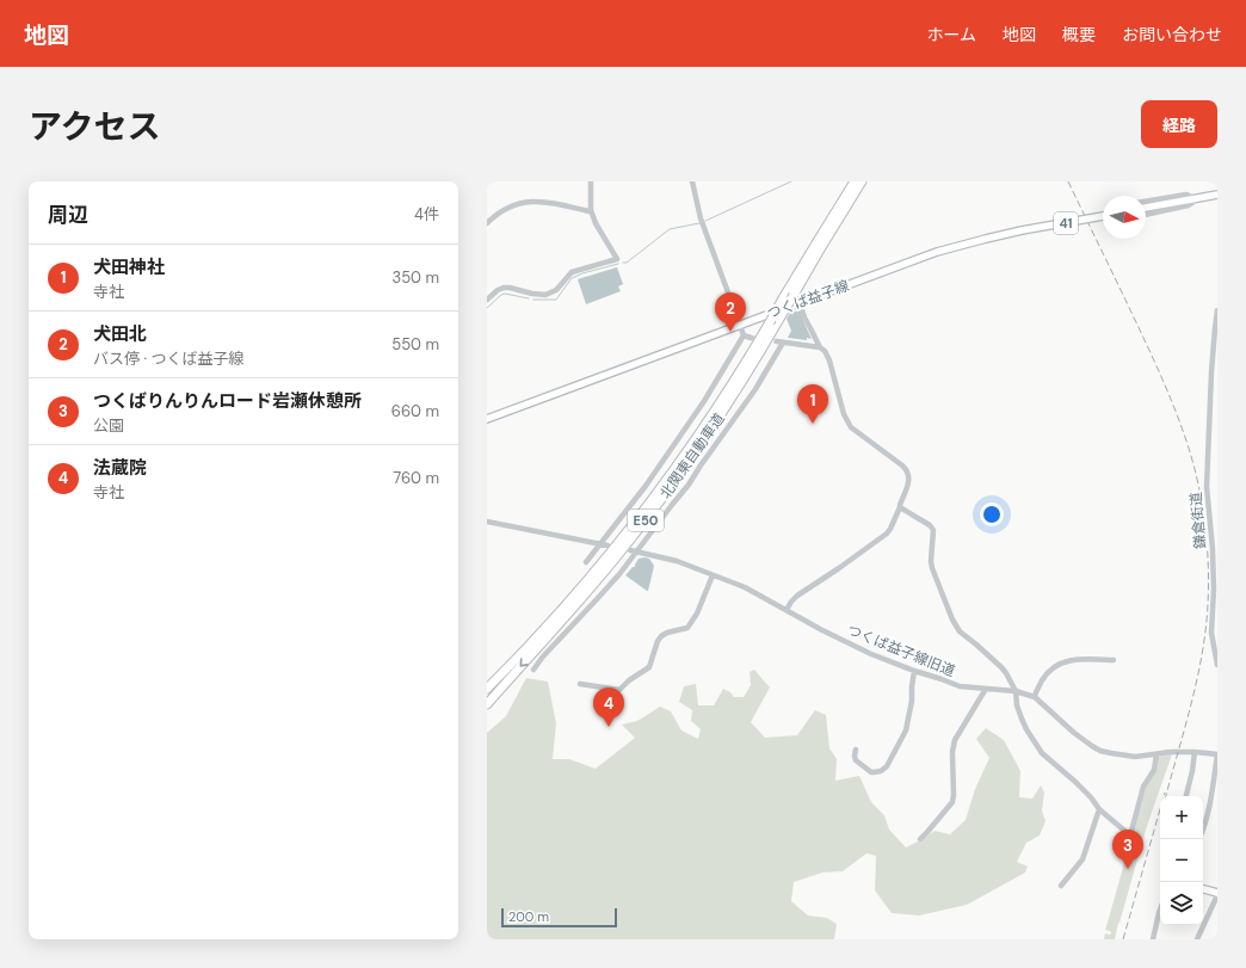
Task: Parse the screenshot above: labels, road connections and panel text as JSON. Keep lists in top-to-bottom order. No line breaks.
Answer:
{"streets":{"highway":["北関東自動車道","E50"],"main road":["41","つくば益子線"],"street":["鎌倉街道","つくば益子線旧道"]},"scale_bar":"200 m","north":"right","page":{"header":"地図","nav":["ホーム","地図","概要","お問い合わせ"],"title":"アクセス","buttons":"経路","heading":["周辺","4件"],"list":[{"mark":"1","name":"犬田神社","note":"寺社","value":"350 m"},{"mark":"2","name":"犬田北","note":"バス停 · つくば益子線","value":"550 m"},{"mark":"3","name":"つくばりんりんロード岩瀬休憩所","note":"公園","value":"660 m"},{"mark":"4","name":"法蔵院","note":"寺社","value":"760 m"}],"pins":["2","1","4","3"],"map_buttons":["+","−"],"scale":"200 m"}}
